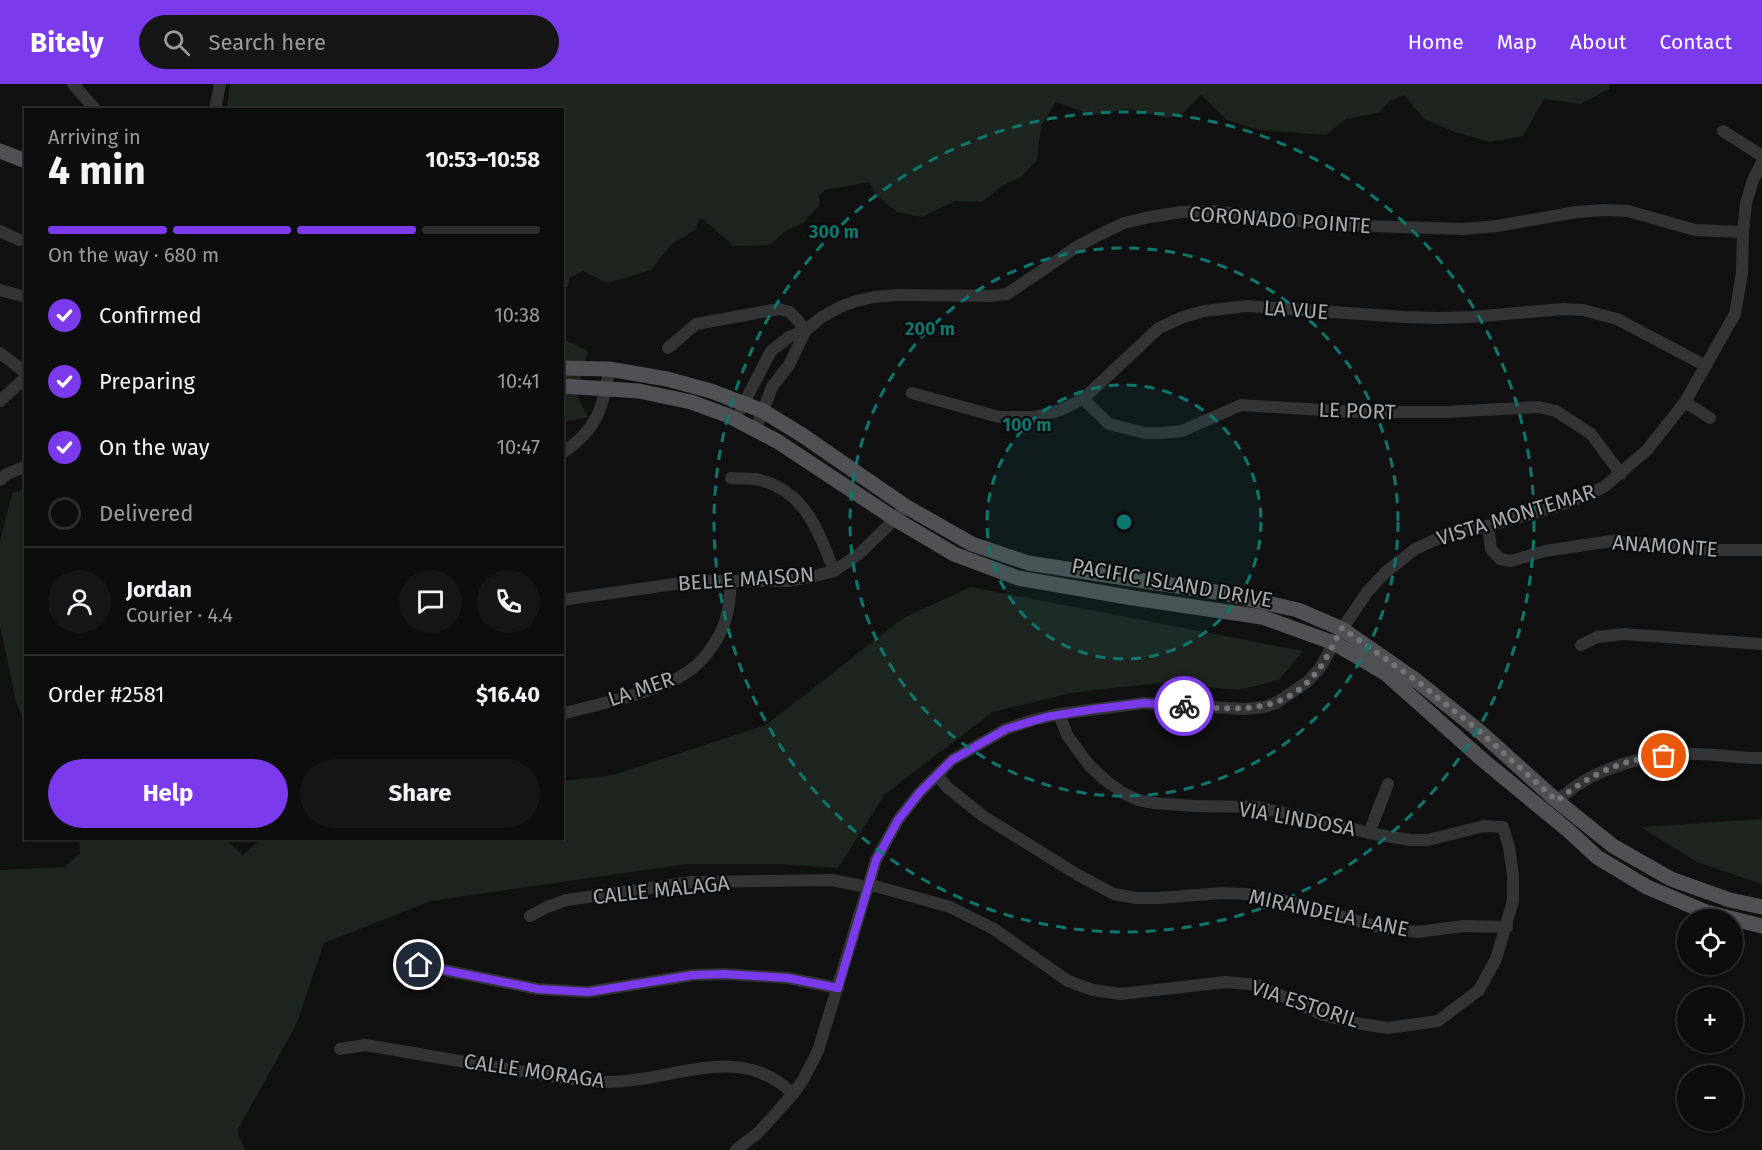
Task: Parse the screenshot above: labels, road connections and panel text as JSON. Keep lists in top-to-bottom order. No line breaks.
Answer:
{"streets":{"main road":["PACIFIC ISLAND DRIVE"],"street":["CORONADO POINTE","LA VUE","LE PORT","VISTA MONTEMAR","ANAMONTE","BELLE MAISON","LA MER","VIA LINDOSA","CALLE MALAGA","MIRANDELA LANE","VIA ESTORIL","CALLE MORAGA"]},"crossings":[["CORONADO POINTE","VISTA MONTEMAR"],["CORONADO POINTE","PACIFIC ISLAND DRIVE"],["LA VUE","LE PORT"],["LA VUE","VISTA MONTEMAR"],["LE PORT","VISTA MONTEMAR"],["VISTA MONTEMAR","ANAMONTE"],["VISTA MONTEMAR","PACIFIC ISLAND DRIVE"],["VISTA MONTEMAR","VIA LINDOSA"],["VISTA MONTEMAR","CALLE MALAGA"],["VISTA MONTEMAR","MIRANDELA LANE"],["VISTA MONTEMAR","VIA ESTORIL"],["VISTA MONTEMAR","CALLE MORAGA"],["BELLE MAISON","PACIFIC ISLAND DRIVE"],["BELLE MAISON","LA MER"],["VIA LINDOSA","VIA ESTORIL"],["CALLE MALAGA","VIA ESTORIL"],["MIRANDELA LANE","VIA ESTORIL"]],"page":{"header":"Bitely","search":"Search here","nav":["Home","Map","About","Contact"],"heading":["4 min","Arriving in","10:53–10:58"],"panel":["Jordan","Courier · 4.4","Order #2581","$16.40"],"bar":"On the way · 680 m","list":[["Confirmed","10:38"],["Preparing","10:41"],["On the way","10:47"],"Delivered"],"buttons":["Help","Share"],"map_buttons":["+","−"]},"rings":["300 m","200 m","100 m"]}
